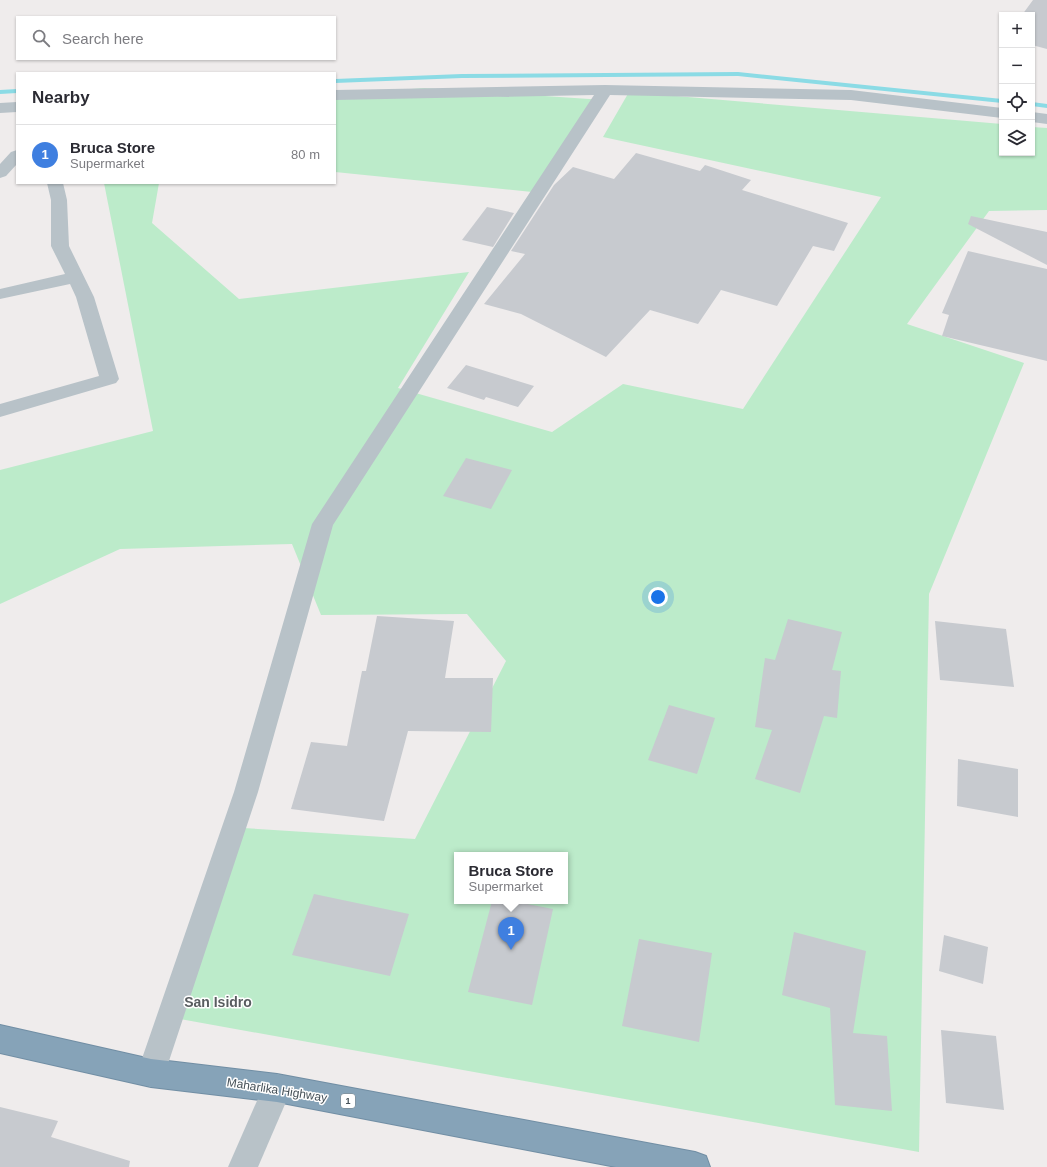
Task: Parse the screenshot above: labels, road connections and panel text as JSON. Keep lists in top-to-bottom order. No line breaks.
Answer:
{"streets":{"highway":["Maharlika Highway","1"]},"districts":["San Isidro"],"page":{"map_buttons":["+","−"],"search":"Search here","heading":"Nearby","list":[{"mark":"1","name":"Bruca Store","note":"Supermarket","value":"80 m"}],"popup":["Bruca Store","Supermarket"],"pins":"1"}}
